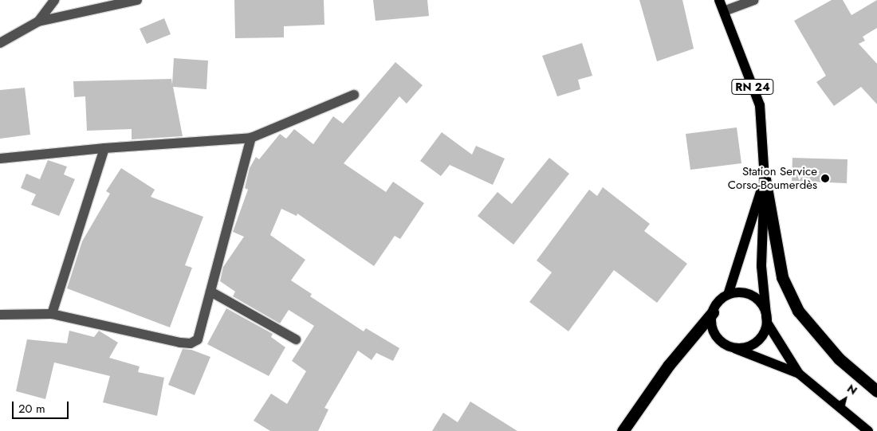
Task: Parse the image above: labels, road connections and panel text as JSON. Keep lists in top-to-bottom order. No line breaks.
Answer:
{"streets":{"main road":["RN 24"]},"places":["Station Service Corso-Boumerdès"],"scale_bar":"20 m","north":"top right"}
